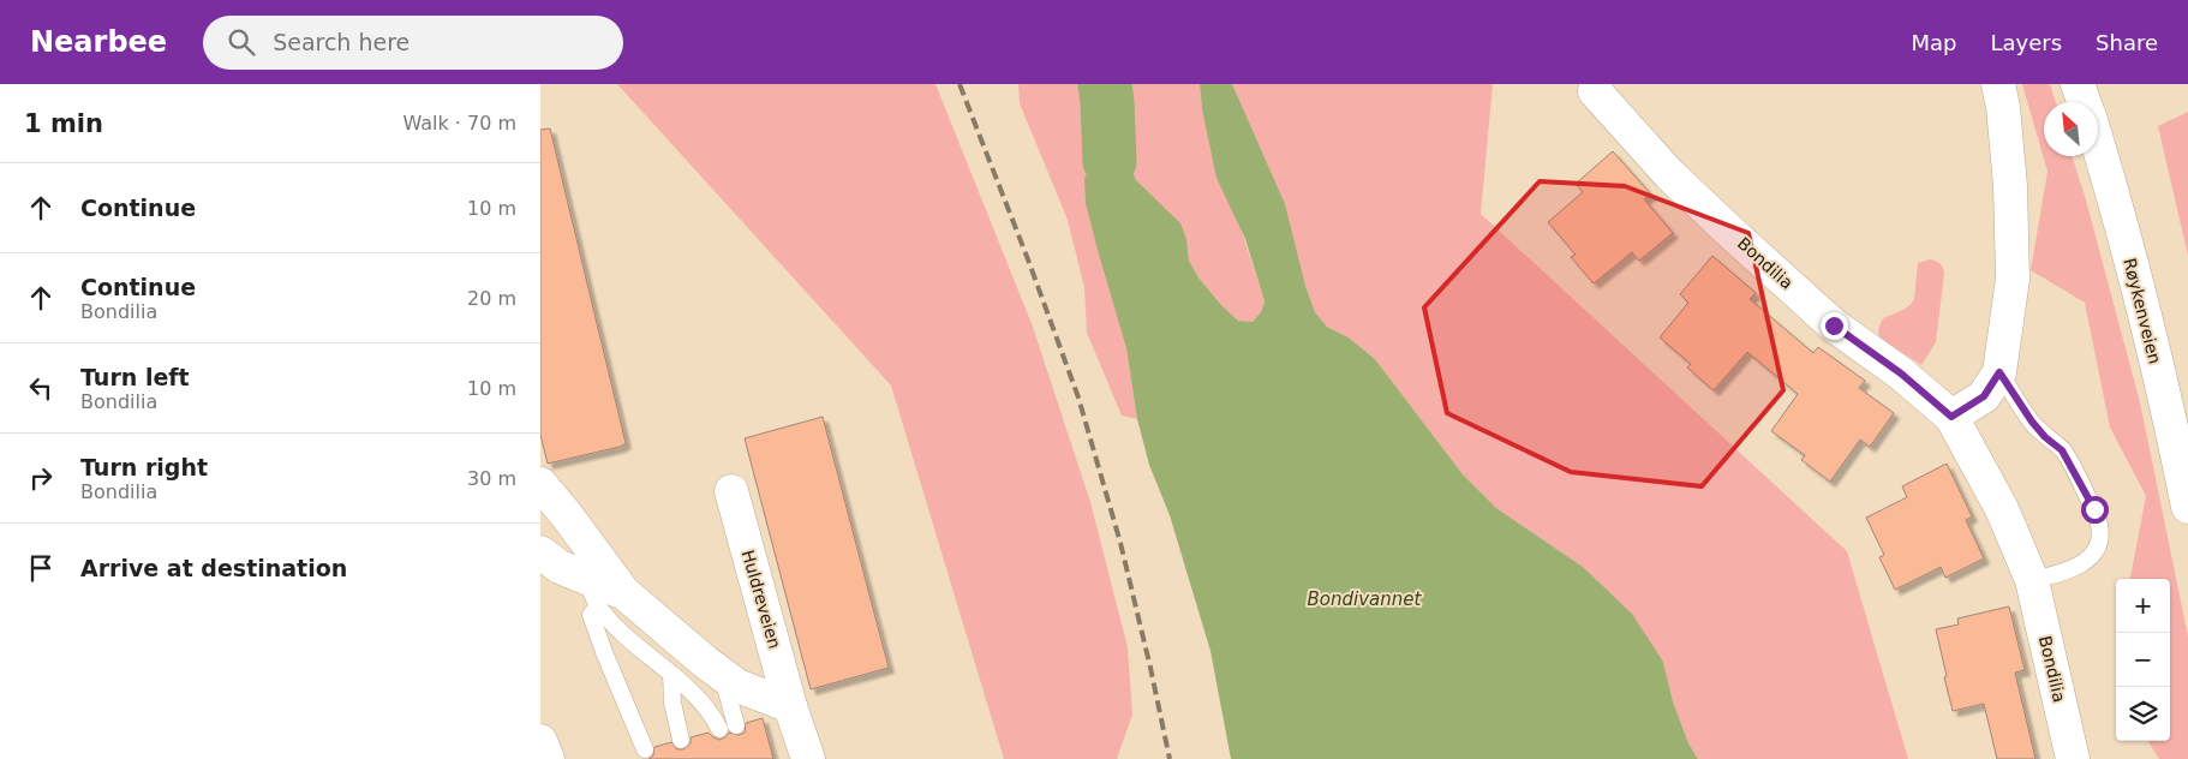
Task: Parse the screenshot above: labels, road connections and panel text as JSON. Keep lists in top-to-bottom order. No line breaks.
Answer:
{"streets":{"street":["Bondilia","Røykenveien","Huldreveien"]},"water":["Bondivannet"],"north":"top left","page":{"header":"Nearbee","search":"Search here","nav":["Map","Layers","Share"],"heading":["1 min","Walk · 70 m"],"list":[["Continue","10 m"],["Continue","Bondilia","20 m"],["Turn left","Bondilia","10 m"],["Turn right","Bondilia","30 m"],"Arrive at destination"],"map_buttons":["+","−"]}}
